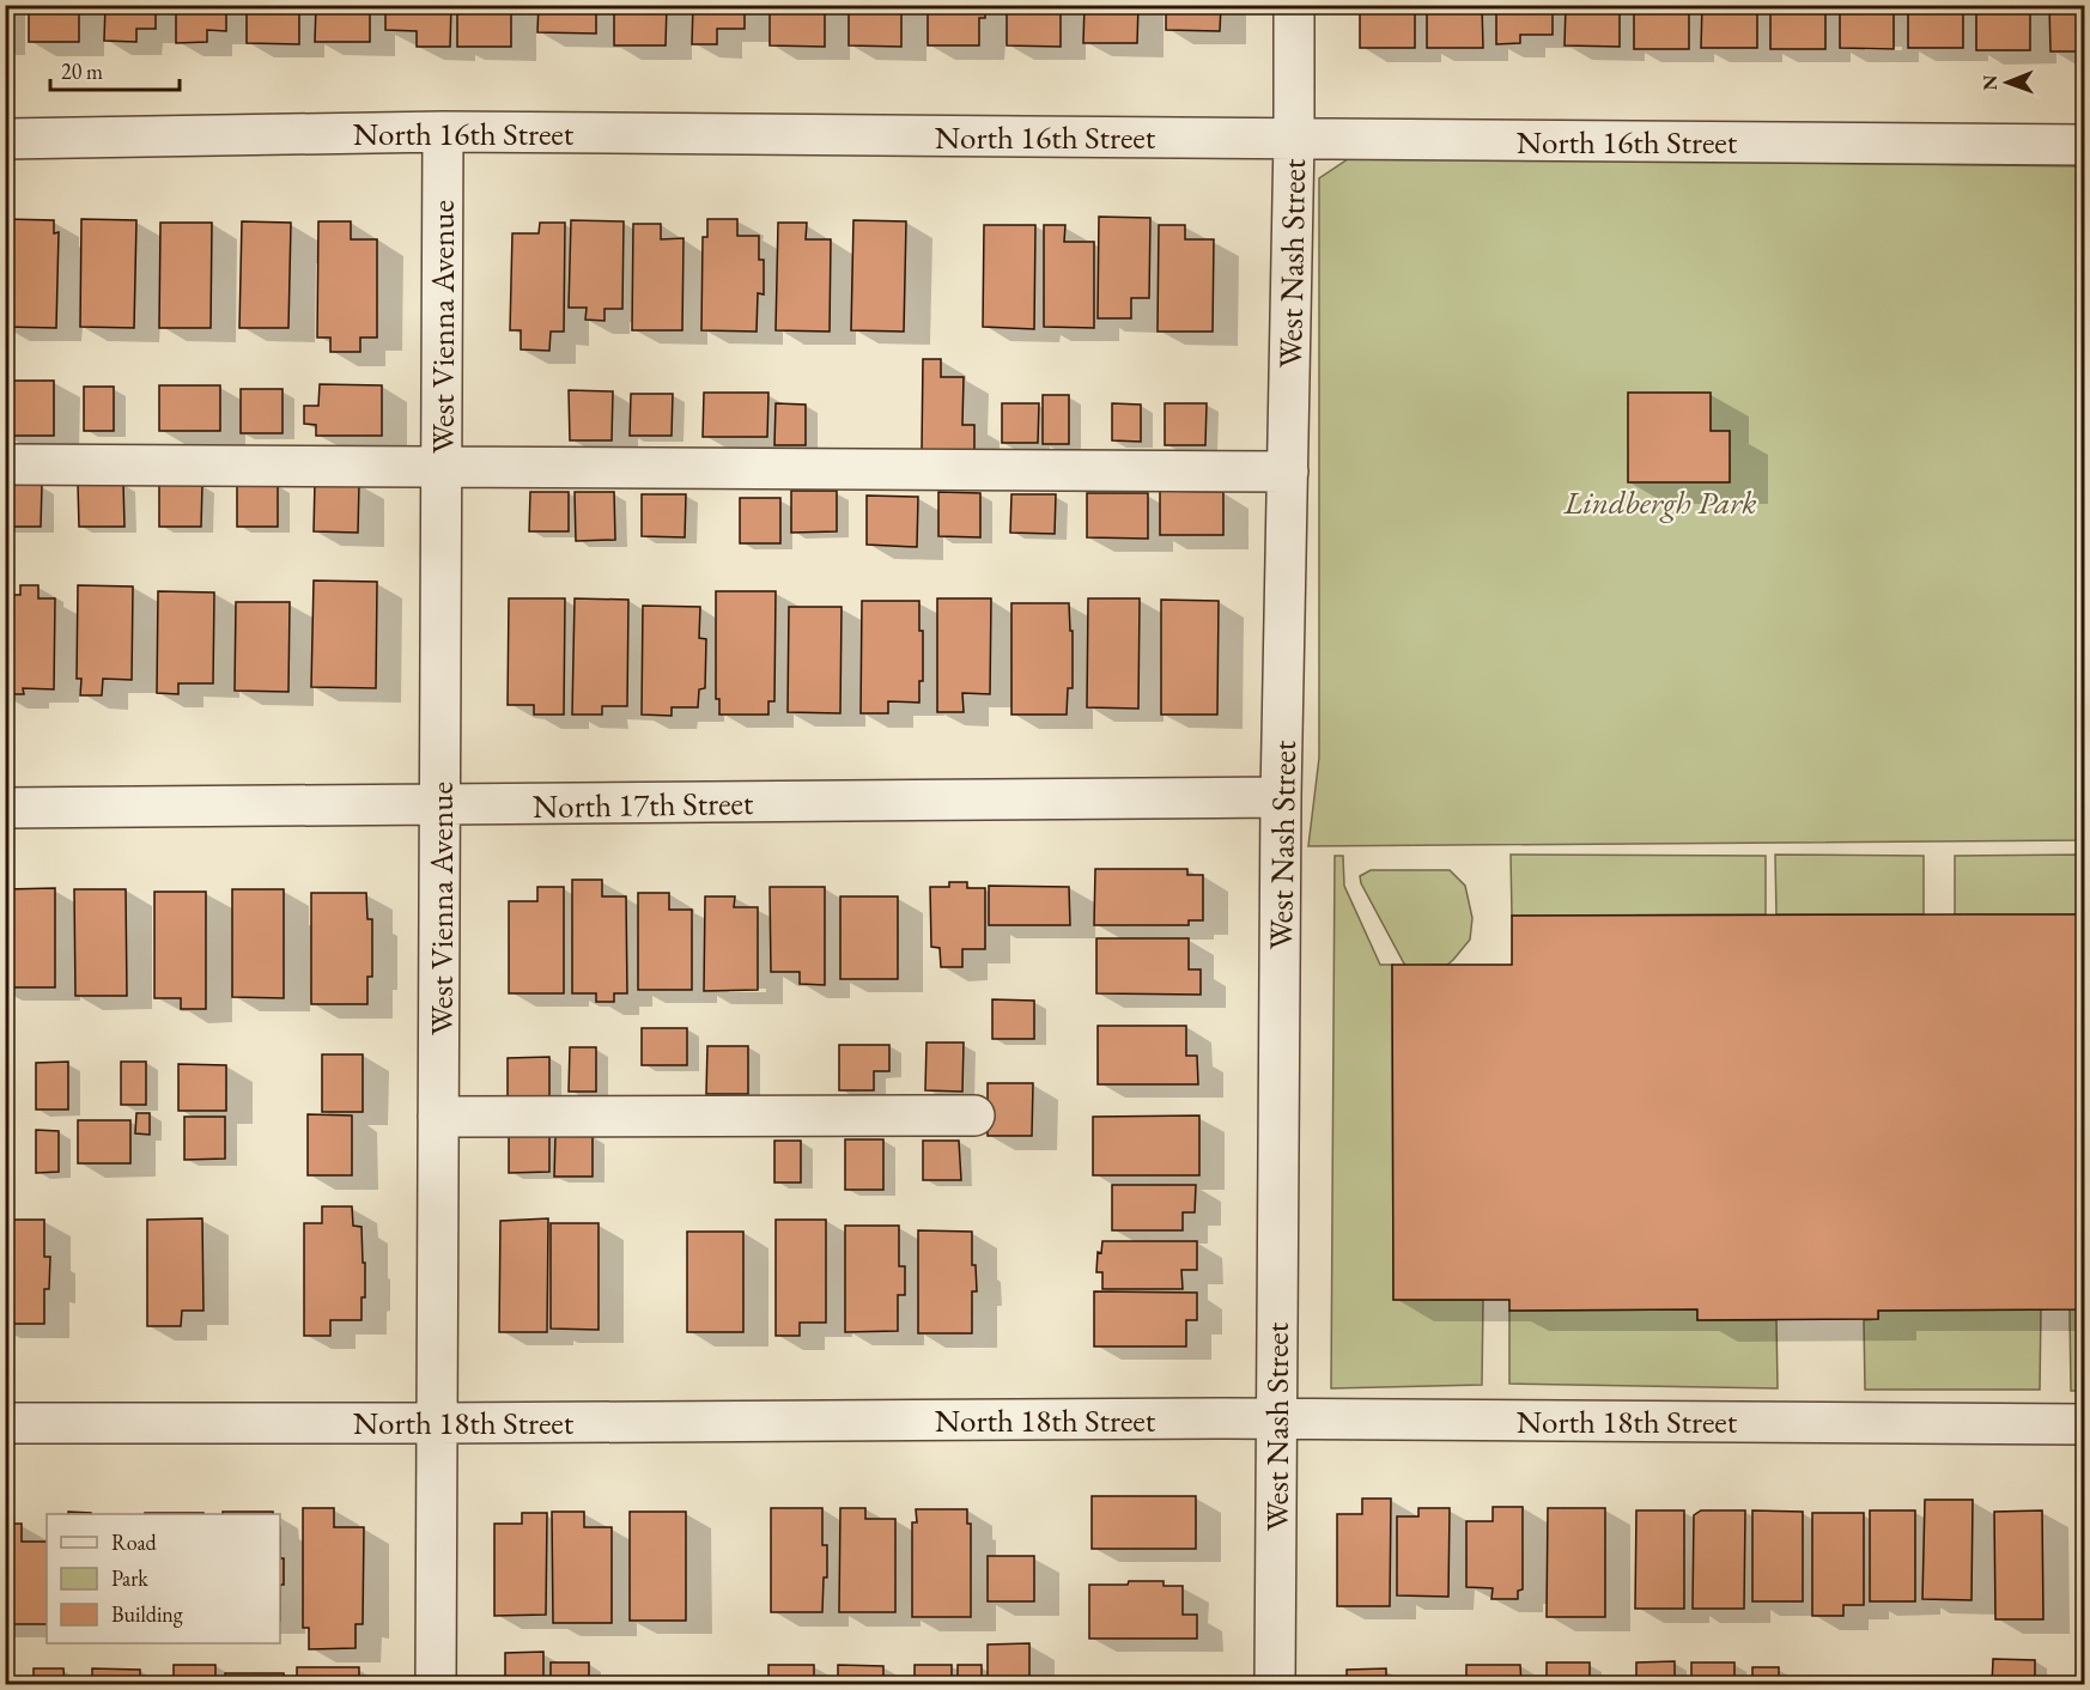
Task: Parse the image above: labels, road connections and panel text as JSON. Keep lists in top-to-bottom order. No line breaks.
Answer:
{"streets":{"street":["North 16th Street","West Nash Street","West Vienna Avenue","North 17th Street","North 18th Street"]},"crossings":[["North 16th Street","West Nash Street"],["North 16th Street","West Vienna Avenue"],["West Nash Street","North 17th Street"],["West Nash Street","North 18th Street"],["West Vienna Avenue","North 17th Street"],["West Vienna Avenue","North 18th Street"]],"parks":["Lindbergh Park"],"legend":["Road","Park","Building"],"scale_bar":"20 m","north":"left"}
